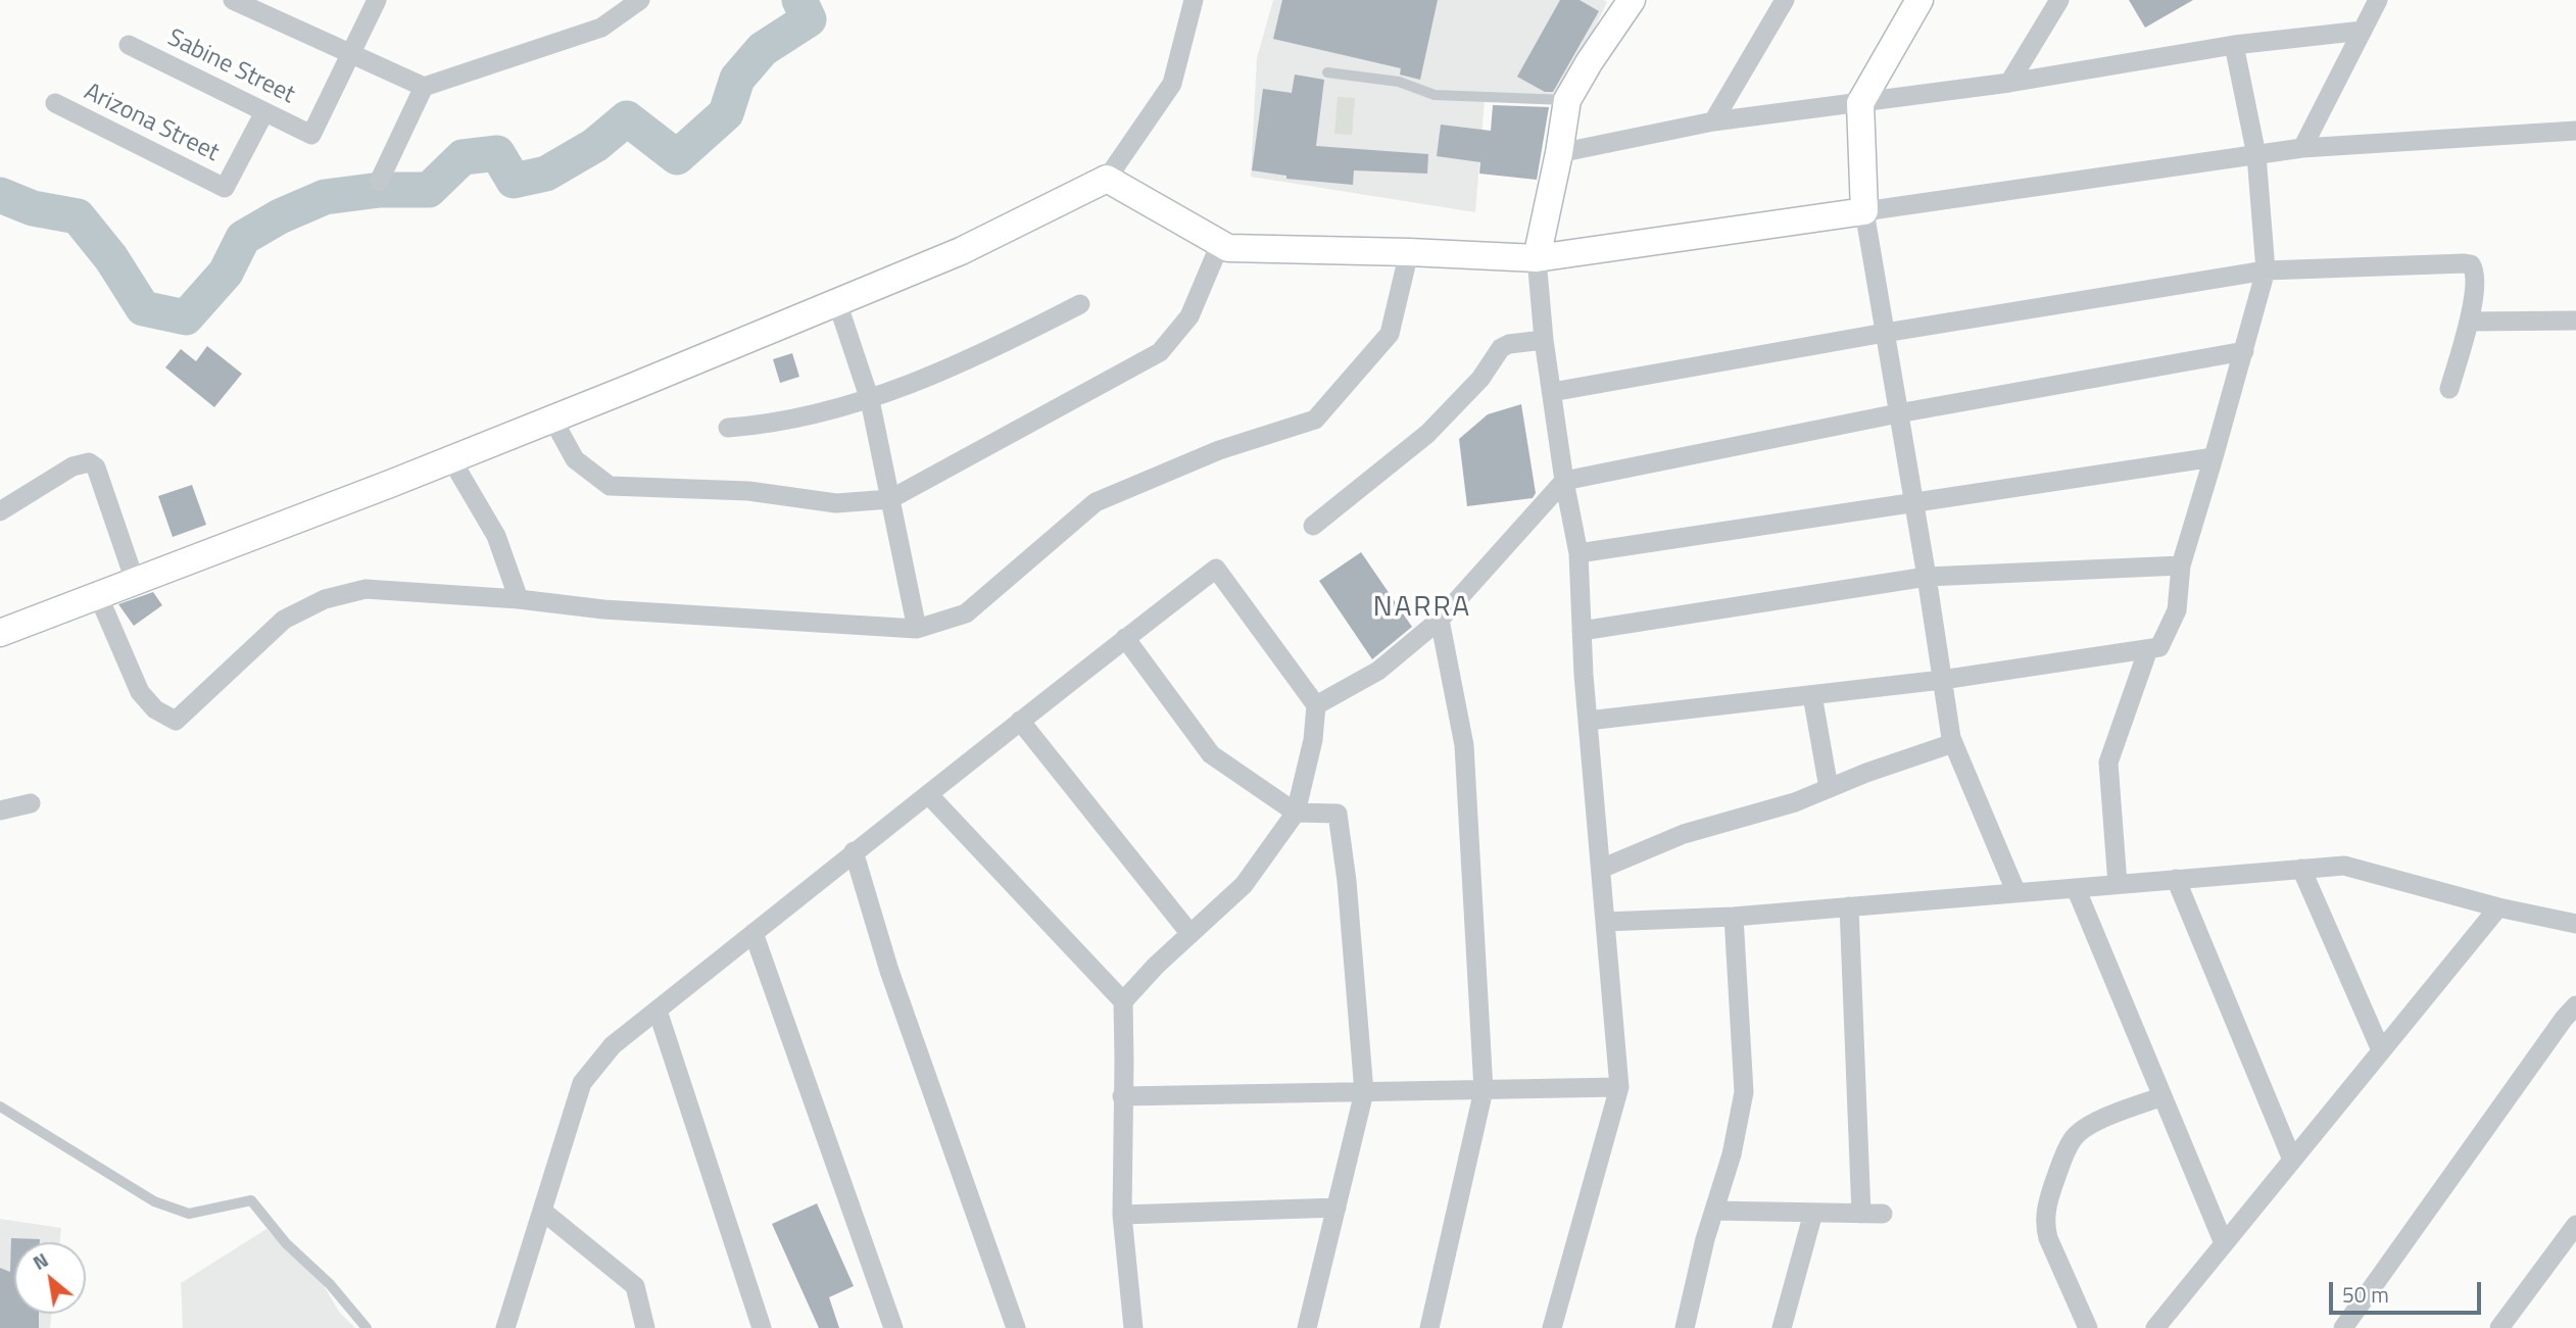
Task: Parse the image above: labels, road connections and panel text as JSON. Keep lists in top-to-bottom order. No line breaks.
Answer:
{"streets":{"street":["Sabine Street","Arizona Street"]},"crossings":[["Sabine Street","Arizona Street"]],"districts":["NARRA"],"scale_bar":"50 m","north":"top left"}
